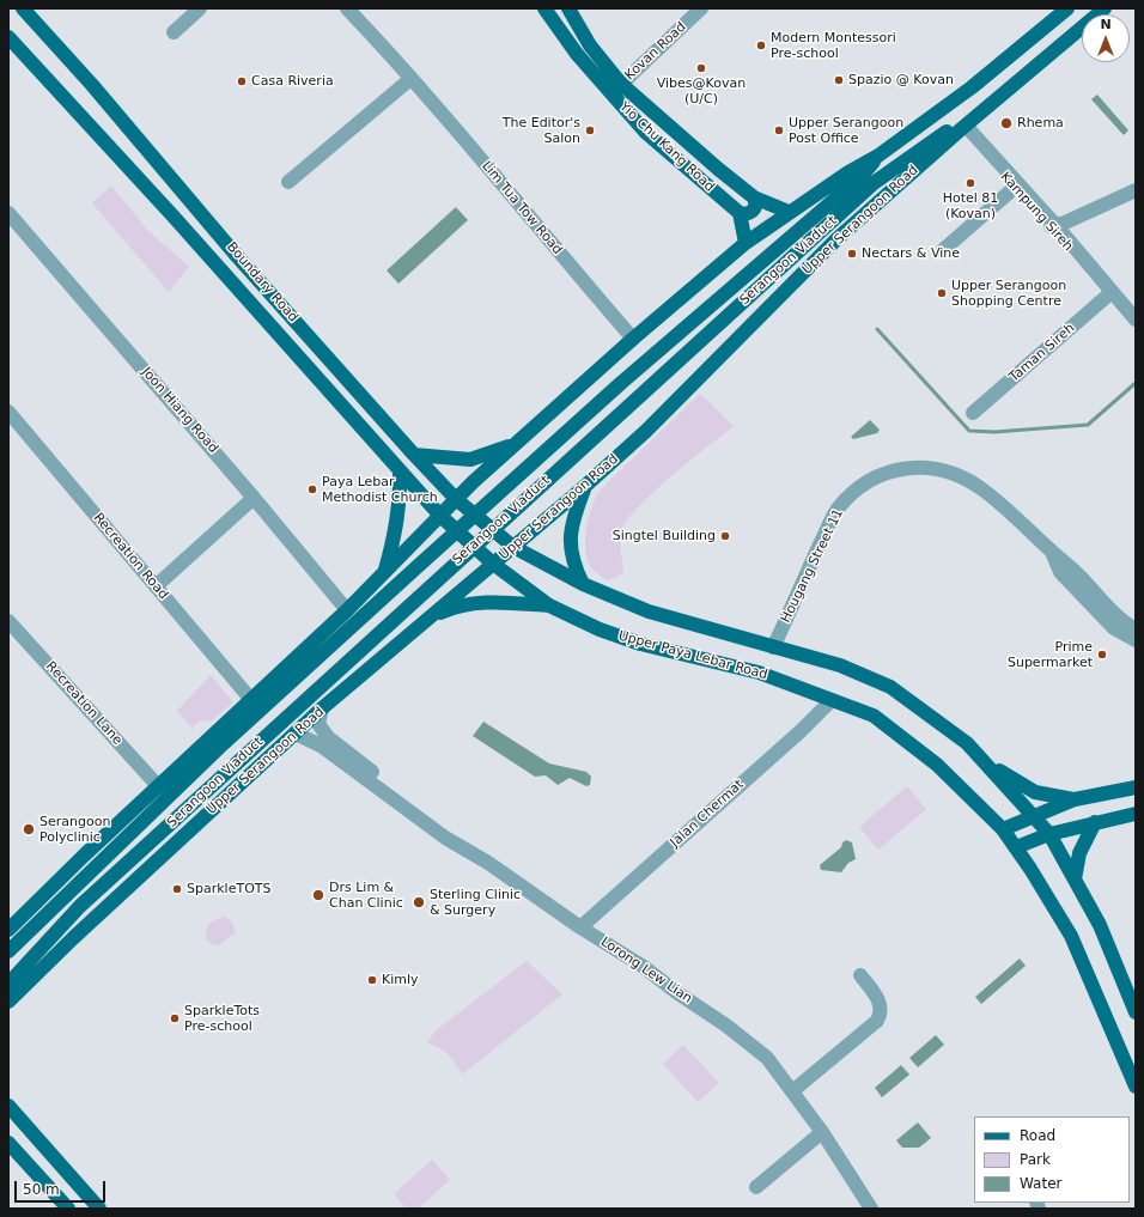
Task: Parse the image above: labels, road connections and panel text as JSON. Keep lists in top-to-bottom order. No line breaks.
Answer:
{"streets":{"main road":["Yio Chu Kang Road","Upper Serangoon Road","Serangoon Viaduct","Boundary Road","Upper Paya Lebar Road"],"street":["Kovan Road","Lim Tua Tow Road","Kampung Sireh","Taman Sireh","Joon Hiang Road","Recreation Road","Hougang Street 11","Recreation Lane","Jalan Chermat","Lorong Lew Lian"]},"crossings":[["Kovan Road","Yio Chu Kang Road"],["Kampung Sireh","Upper Serangoon Road"],["Kampung Sireh","Taman Sireh"],["Upper Serangoon Road","Serangoon Viaduct"],["Upper Serangoon Road","Boundary Road"],["Upper Serangoon Road","Upper Paya Lebar Road"],["Upper Serangoon Road","Lorong Lew Lian"],["Boundary Road","Upper Paya Lebar Road"],["Upper Paya Lebar Road","Jalan Chermat"],["Jalan Chermat","Lorong Lew Lian"]],"places":["Modern Montessori Pre-school","Vibes@Kovan (U/C)","Spazio @ Kovan","Casa Riveria","Rhema","The Editor's Salon","Upper Serangoon Post Office","Hotel 81 (Kovan)","Nectars & Vine","Upper Serangoon Shopping Centre","Paya Lebar Methodist Church","Singtel Building","Prime Supermarket","Serangoon Polyclinic","SparkleTOTS","Drs Lim & Chan Clinic","Sterling Clinic & Surgery","Kimly","SparkleTots Pre-school"],"legend":["Road","Park","Water"],"scale_bar":"50 m","north":"top"}
